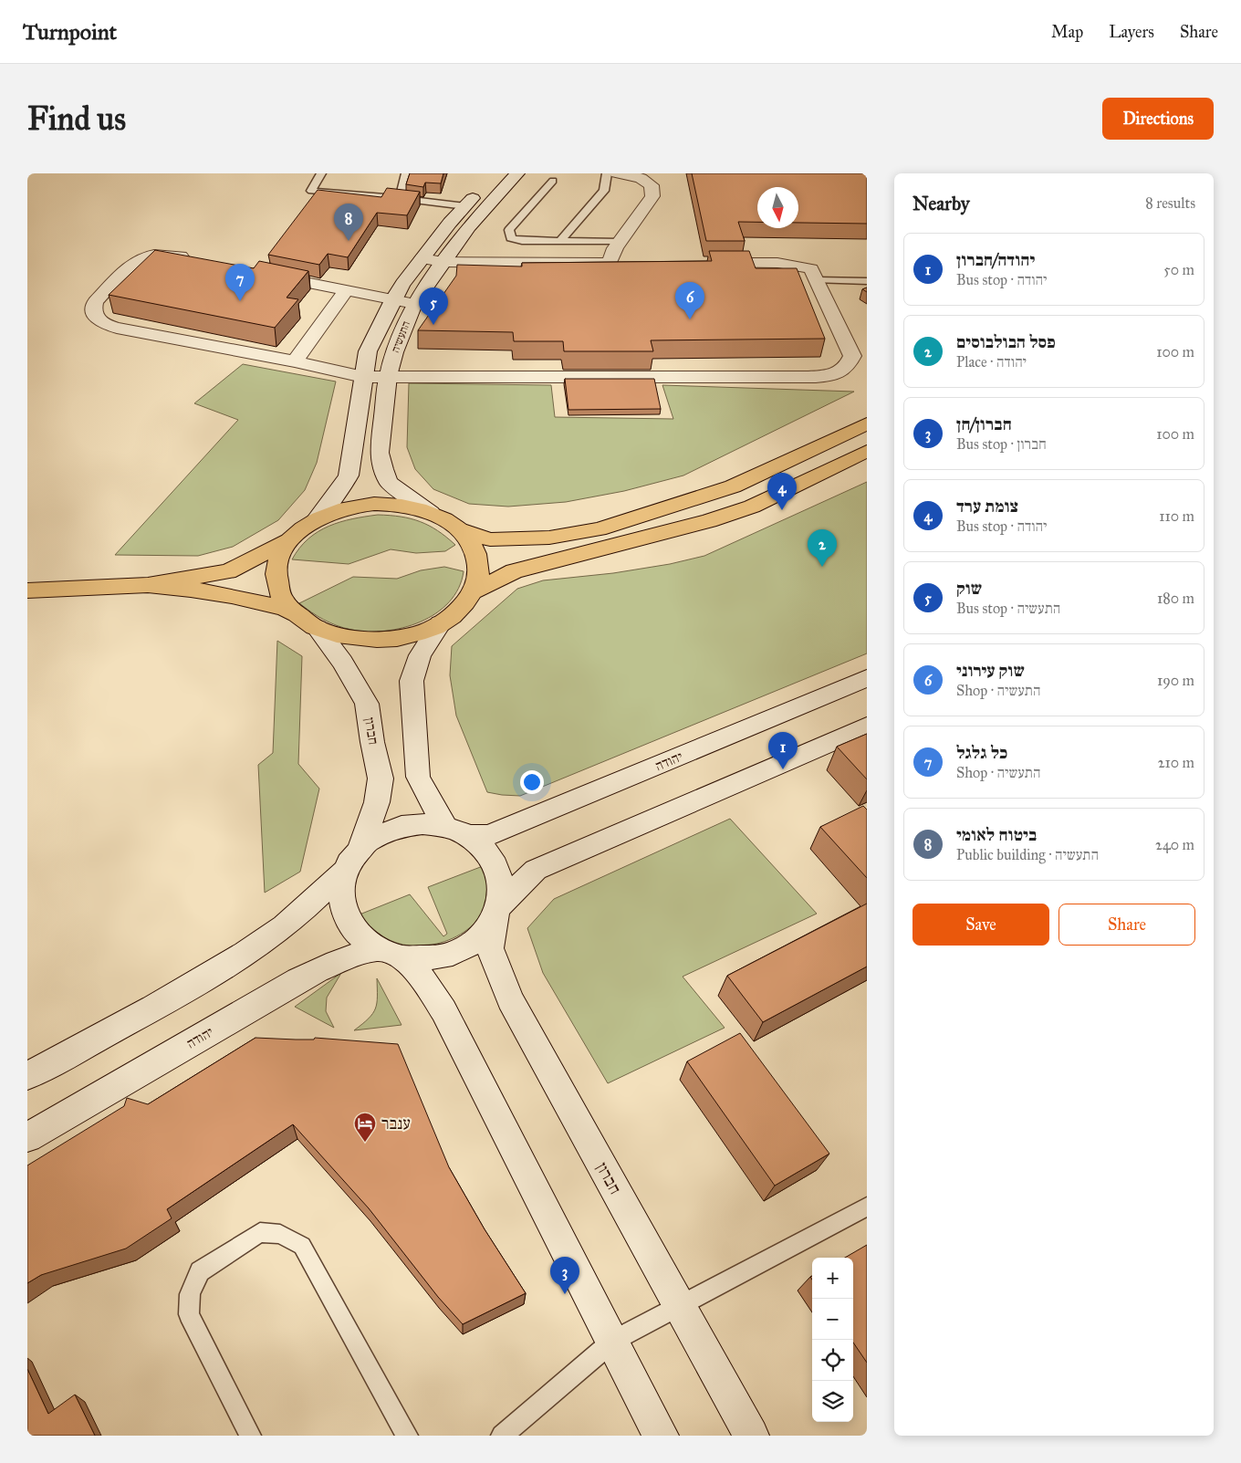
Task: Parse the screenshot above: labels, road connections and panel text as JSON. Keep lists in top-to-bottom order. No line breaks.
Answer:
{"streets":{"street":["התעשיה","חברון","יהודה"]},"crossings":[["חברון","יהודה"]],"places":{"hotel":["ענבר"]},"north":"bottom","page":{"header":"Turnpoint","nav":["Map","Layers","Share"],"buttons":["Directions",["Save","Share"]],"title":"Find us","heading":["Nearby","8 results"],"pins":["8","7","6","5","4","2","1","3"],"list":[{"mark":"1","name":"יהודה/חברון","note":"Bus stop · יהודה","value":"50 m"},{"mark":"2","name":"פסל הבולבוסים","note":"Place · יהודה","value":"100 m"},{"mark":"3","name":"חברון/חן","note":"Bus stop · חברון","value":"100 m"},{"mark":"4","name":"צומת ערד","note":"Bus stop · יהודה","value":"110 m"},{"mark":"5","name":"שוק","note":"Bus stop · התעשיה","value":"180 m"},{"mark":"6","name":"שוק עירוני","note":"Shop · התעשיה","value":"190 m"},{"mark":"7","name":"כל גלגל","note":"Shop · התעשיה","value":"210 m"},{"mark":"8","name":"ביטוח לאומי","note":"Public building · התעשיה","value":"240 m"}],"map_buttons":["+","−"]}}
